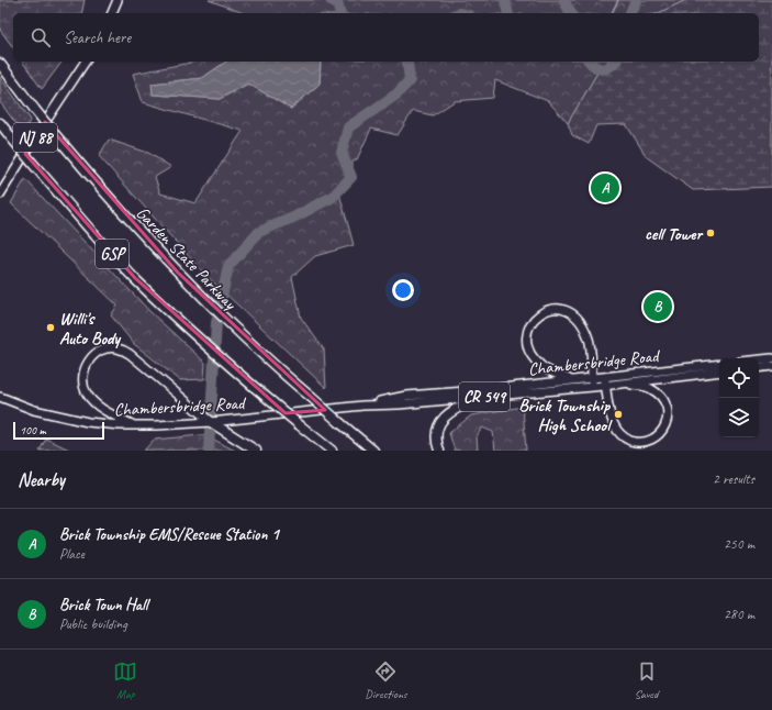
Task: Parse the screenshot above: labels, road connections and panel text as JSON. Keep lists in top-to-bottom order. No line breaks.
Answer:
{"streets":{"highway":["GSP","Garden State Parkway"],"main road":["NJ 88","Chambersbridge Road","CR 549"]},"places":["cell Tower","Willi's Auto Body","Brick Township High School"],"scale_bar":"100 m","page":{"search":"Search here","pins":["A","B"],"scale":"100 m","heading":["Nearby","2 results"],"list":[{"mark":"A","name":"Brick Township EMS/Rescue Station 1","note":"Place","value":"250 m"},{"mark":"B","name":"Brick Town Hall","note":"Public building","value":"280 m"}],"nav":["Map","Directions","Saved"]}}
